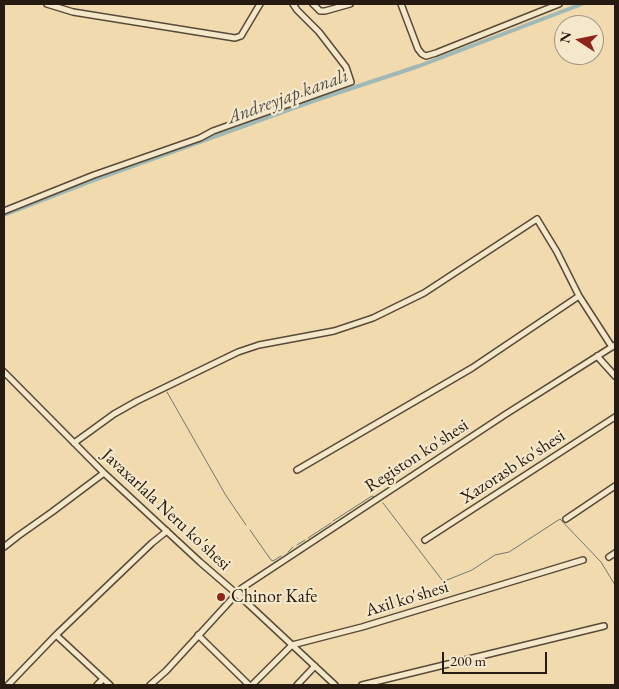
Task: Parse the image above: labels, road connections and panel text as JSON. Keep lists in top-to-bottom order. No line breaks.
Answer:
{"streets":{"street":["Registon ko'shesi","Xazorasb ko'shesi","Javaxarlala Neru ko'shesi","Axil ko'shesi"]},"crossings":[["Registon ko'shesi","Javaxarlala Neru ko'shesi"],["Javaxarlala Neru ko'shesi","Axil ko'shesi"]],"water":["Andreyjap kanalı"],"places":["Chinor Kafe"],"scale_bar":"200 m","north":"left"}
